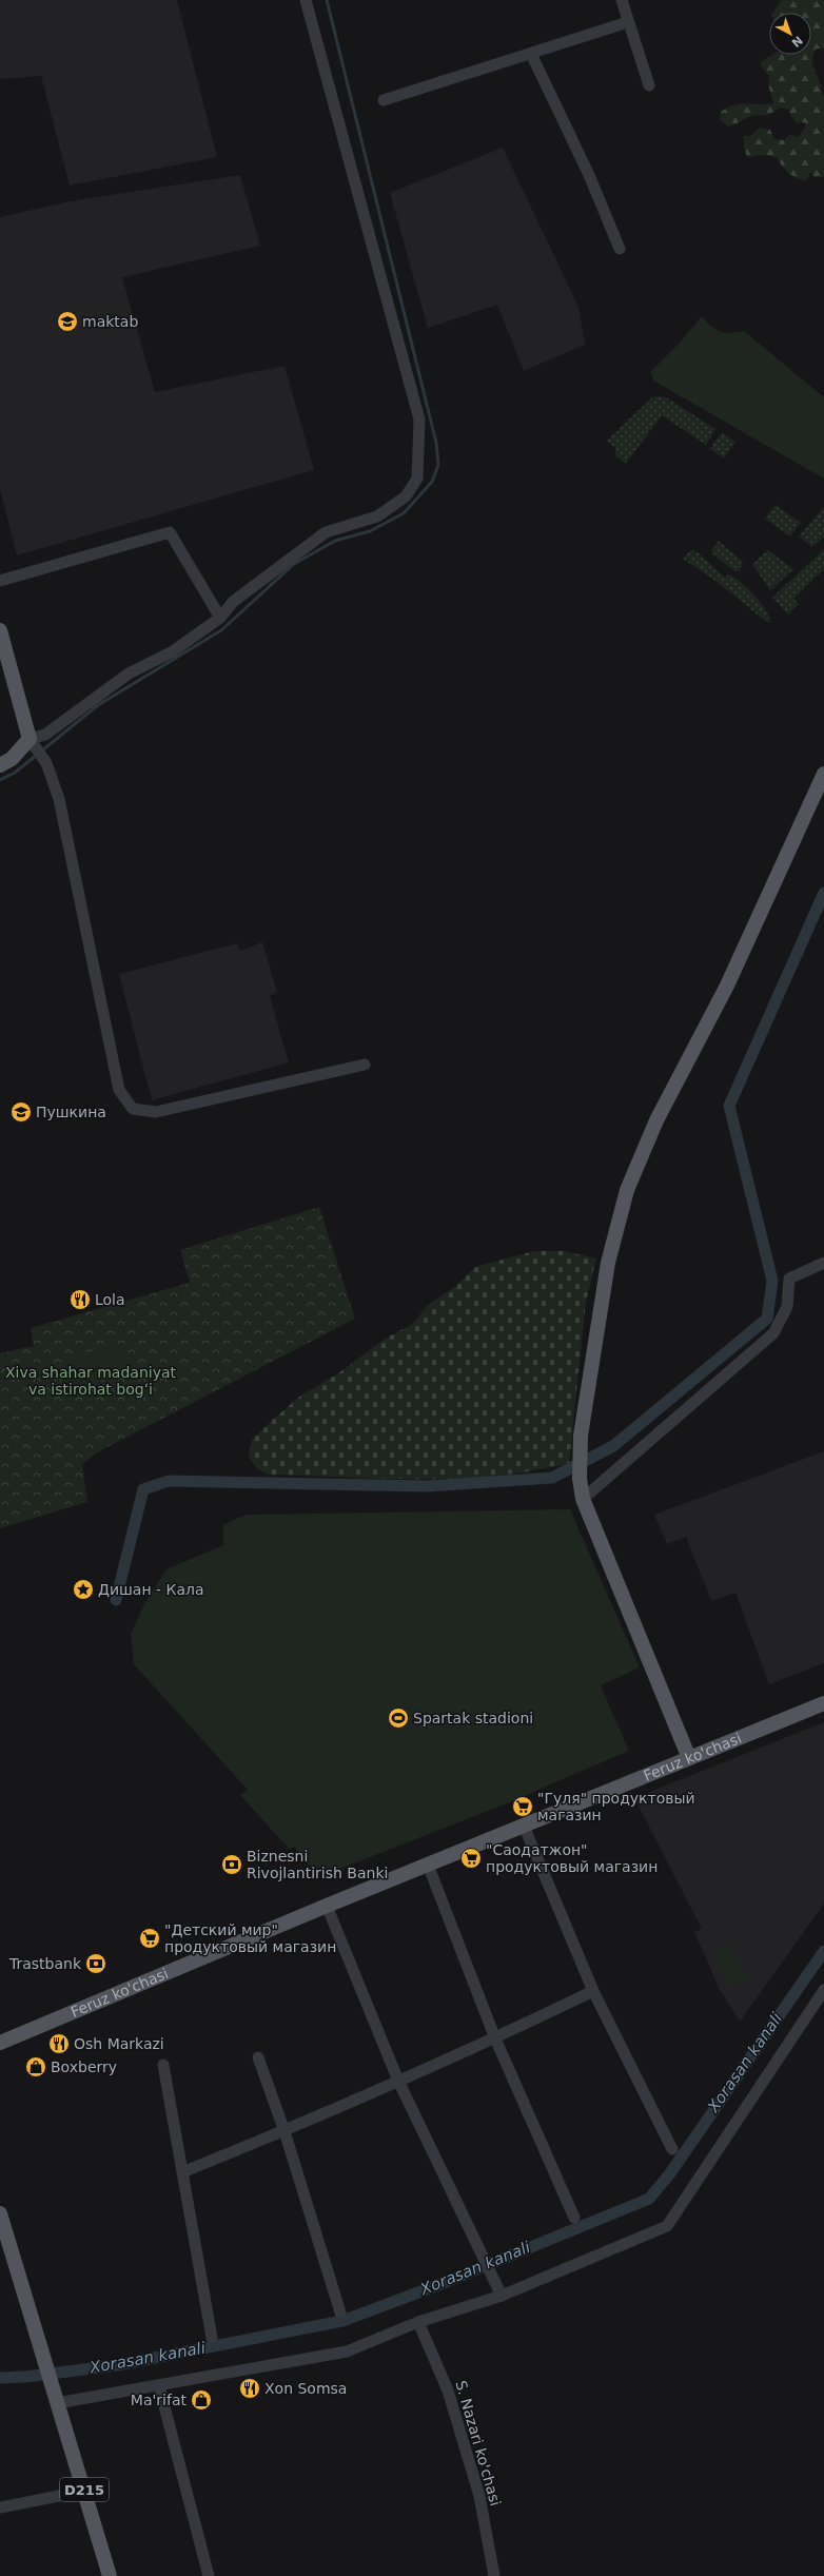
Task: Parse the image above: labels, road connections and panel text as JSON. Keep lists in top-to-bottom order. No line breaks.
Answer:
{"streets":{"main road":["Feruz ko'chasi","D215"],"street":["S. Nazari ko'chasi"]},"water":["Xorasan kanali"],"parks":["Xiva shahar madaniyat va istirohat bogʻi"],"places":{"school or university":["maktab","Пушкина"],"restaurant":["Lola","Osh Markazi","Xon Somsa"],"place":["Дишан - Кала"],"sports":["Spartak stadioni"],"supermarket":["\"Гуля\" продуктовый магазин","\"Саодатжон\" продуктовый магазин","\"Детский мир\" продуктовый магазин"],"bank":["Biznesni Rivojlantirish Banki","Trastbank"],"shop":["Boxberry","Ma'rifat"]},"north":"bottom right"}
